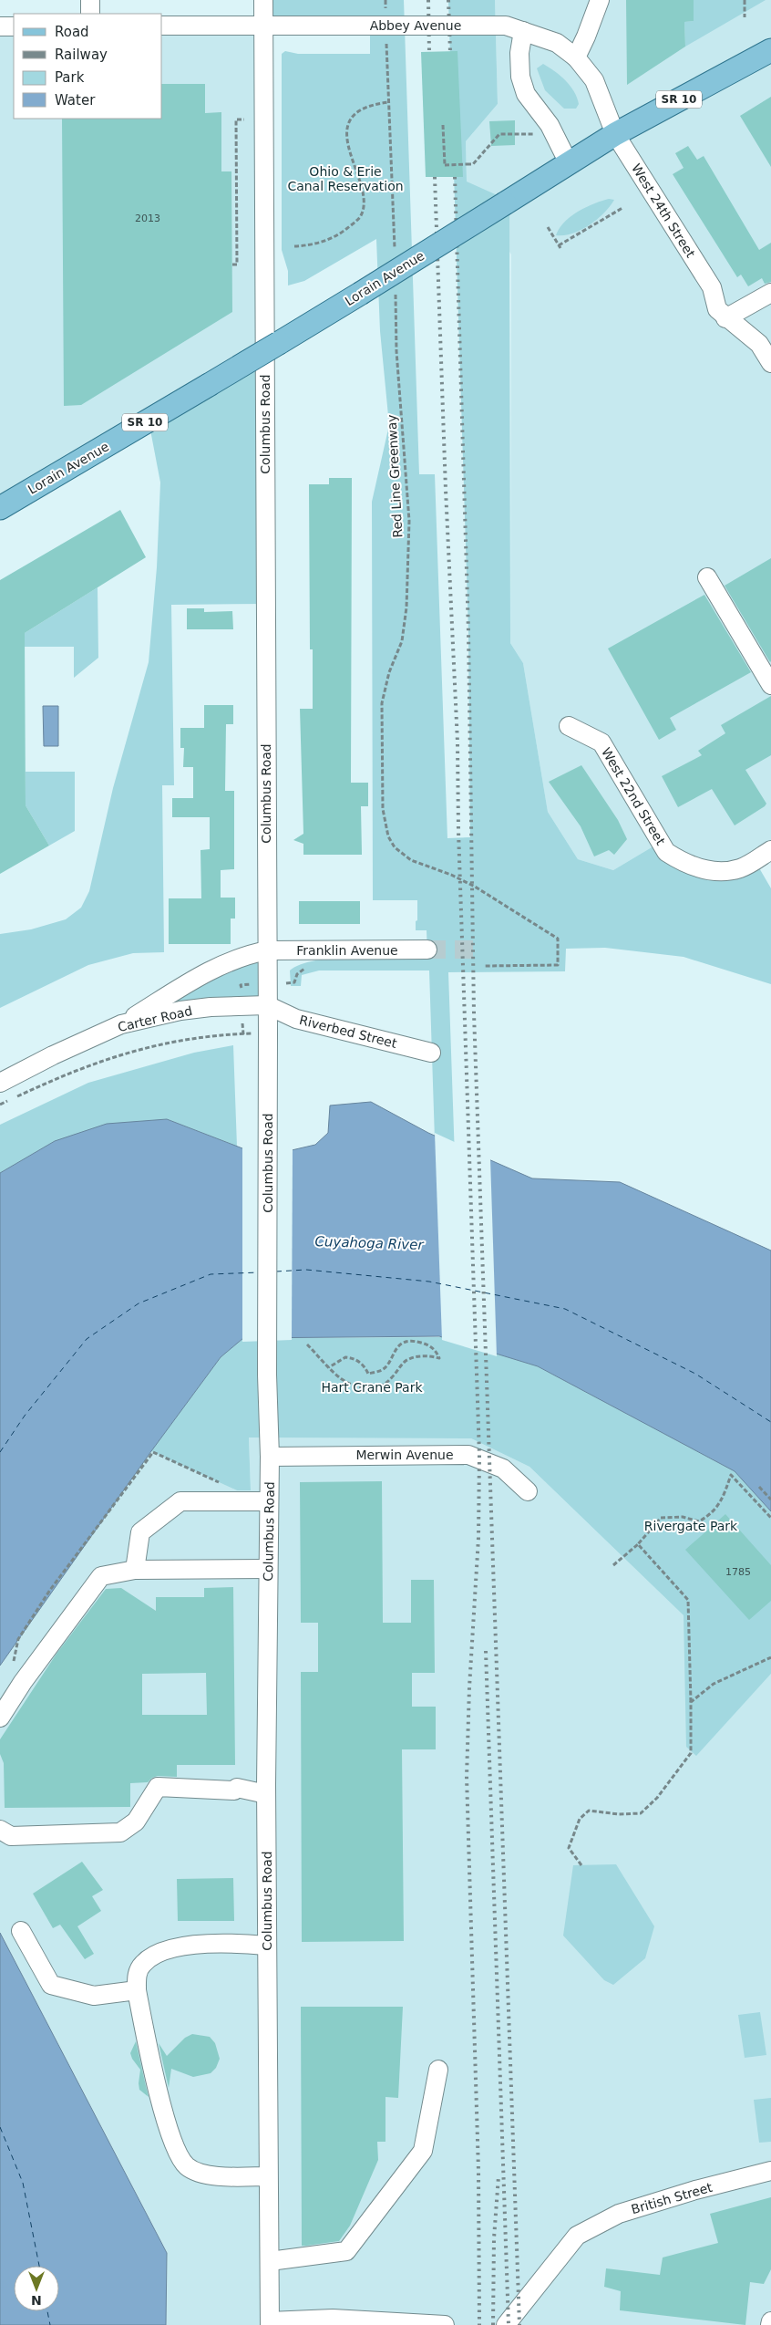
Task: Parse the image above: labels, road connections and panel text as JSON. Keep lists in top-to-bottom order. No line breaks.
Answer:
{"streets":{"main road":["SR 10","Lorain Avenue"],"street":["Abbey Avenue","West 24th Street","Columbus Road","West 22nd Street","Franklin Avenue","Carter Road","Riverbed Street","Merwin Avenue","British Street"],"path":["Red Line Greenway"]},"crossings":[["Abbey Avenue","West 24th Street"],["Abbey Avenue","Lorain Avenue"],["Abbey Avenue","Columbus Road"],["West 24th Street","Lorain Avenue"],["Columbus Road","Franklin Avenue"],["Columbus Road","Carter Road"],["Columbus Road","Riverbed Street"],["Columbus Road","Merwin Avenue"],["Franklin Avenue","Carter Road"],["Carter Road","Riverbed Street"]],"water":["Cuyahoga River"],"parks":["Ohio & Erie Canal Reservation","Hart Crane Park","Rivergate Park"],"house_numbers":["2013","1785"],"legend":["Road","Railway","Park","Water"],"north":"bottom"}
